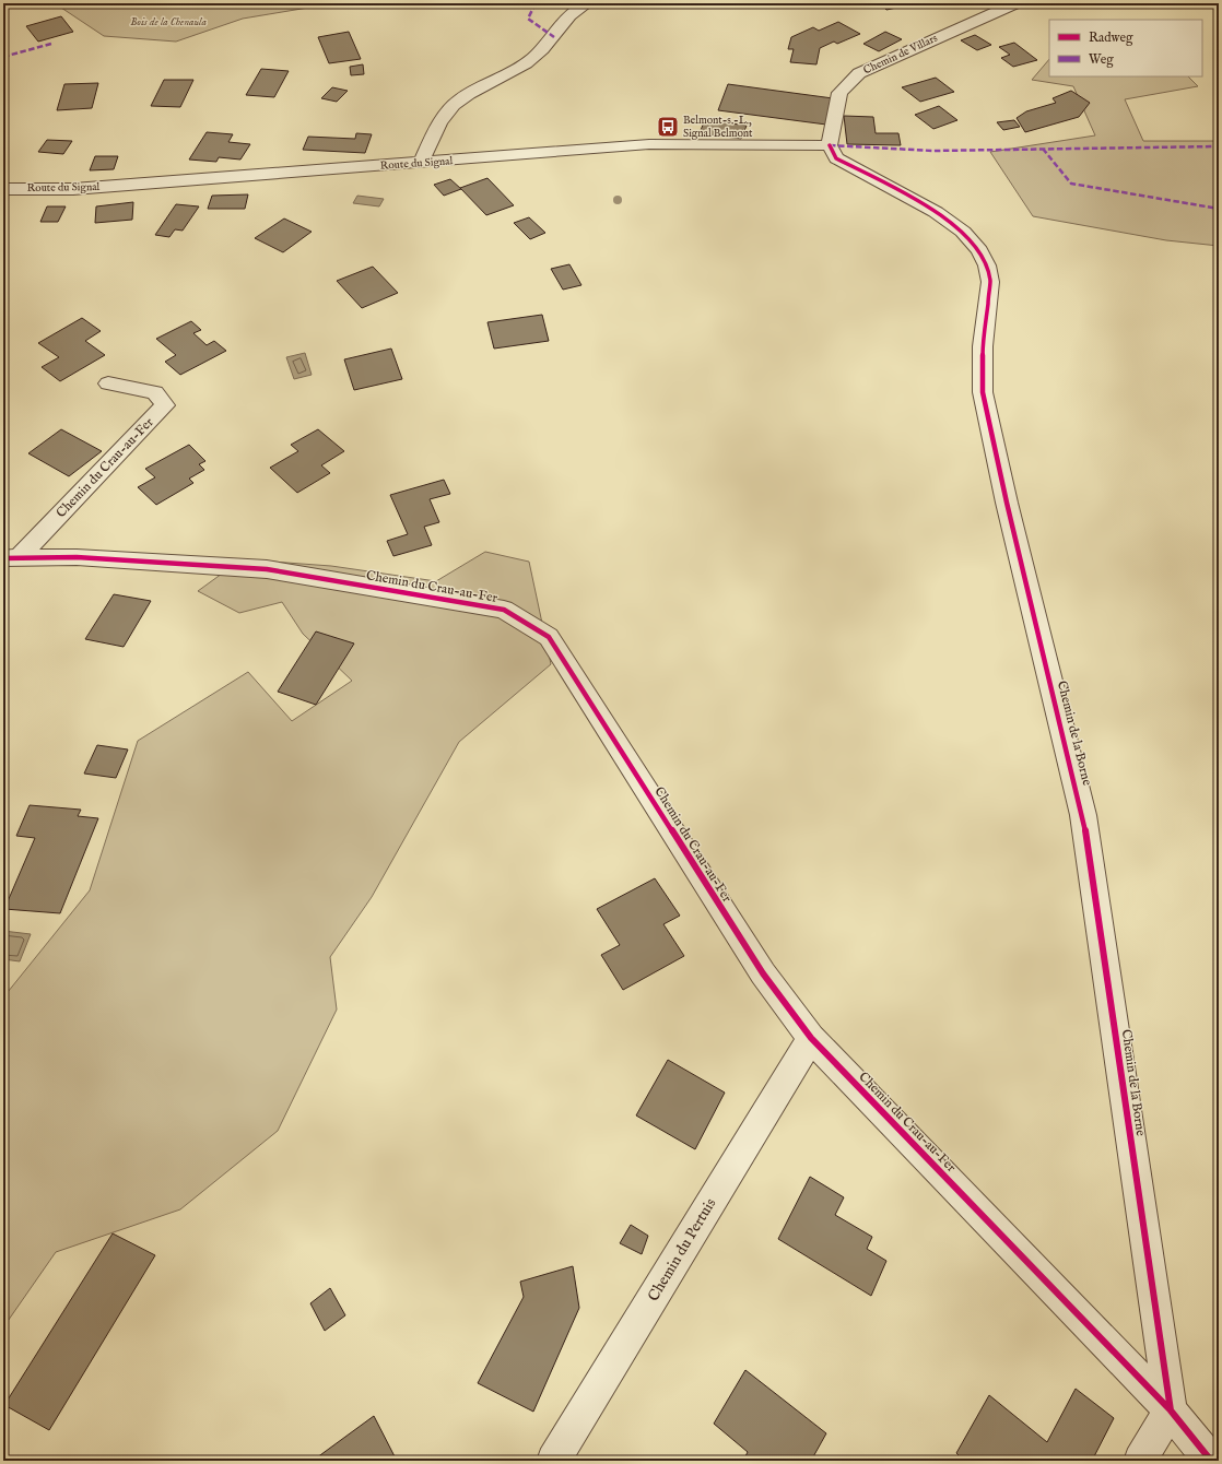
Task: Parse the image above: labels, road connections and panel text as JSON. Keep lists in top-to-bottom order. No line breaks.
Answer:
{"streets":{"street":["Chemin de Villars","Route du Signal","Chemin du Crau-au-Fer","Chemin de la Borne","Chemin du Pertuis"]},"crossings":[["Chemin de Villars","Route du Signal"],["Chemin de Villars","Chemin de la Borne"],["Route du Signal","Chemin de la Borne"],["Chemin du Crau-au-Fer","Chemin de la Borne"],["Chemin du Crau-au-Fer","Chemin du Pertuis"]],"parks":["Bois de la Chenaula"],"places":{"bus stop":["Belmont-s.-L., Signal Belmont"]},"legend":["Radweg","Weg"]}
